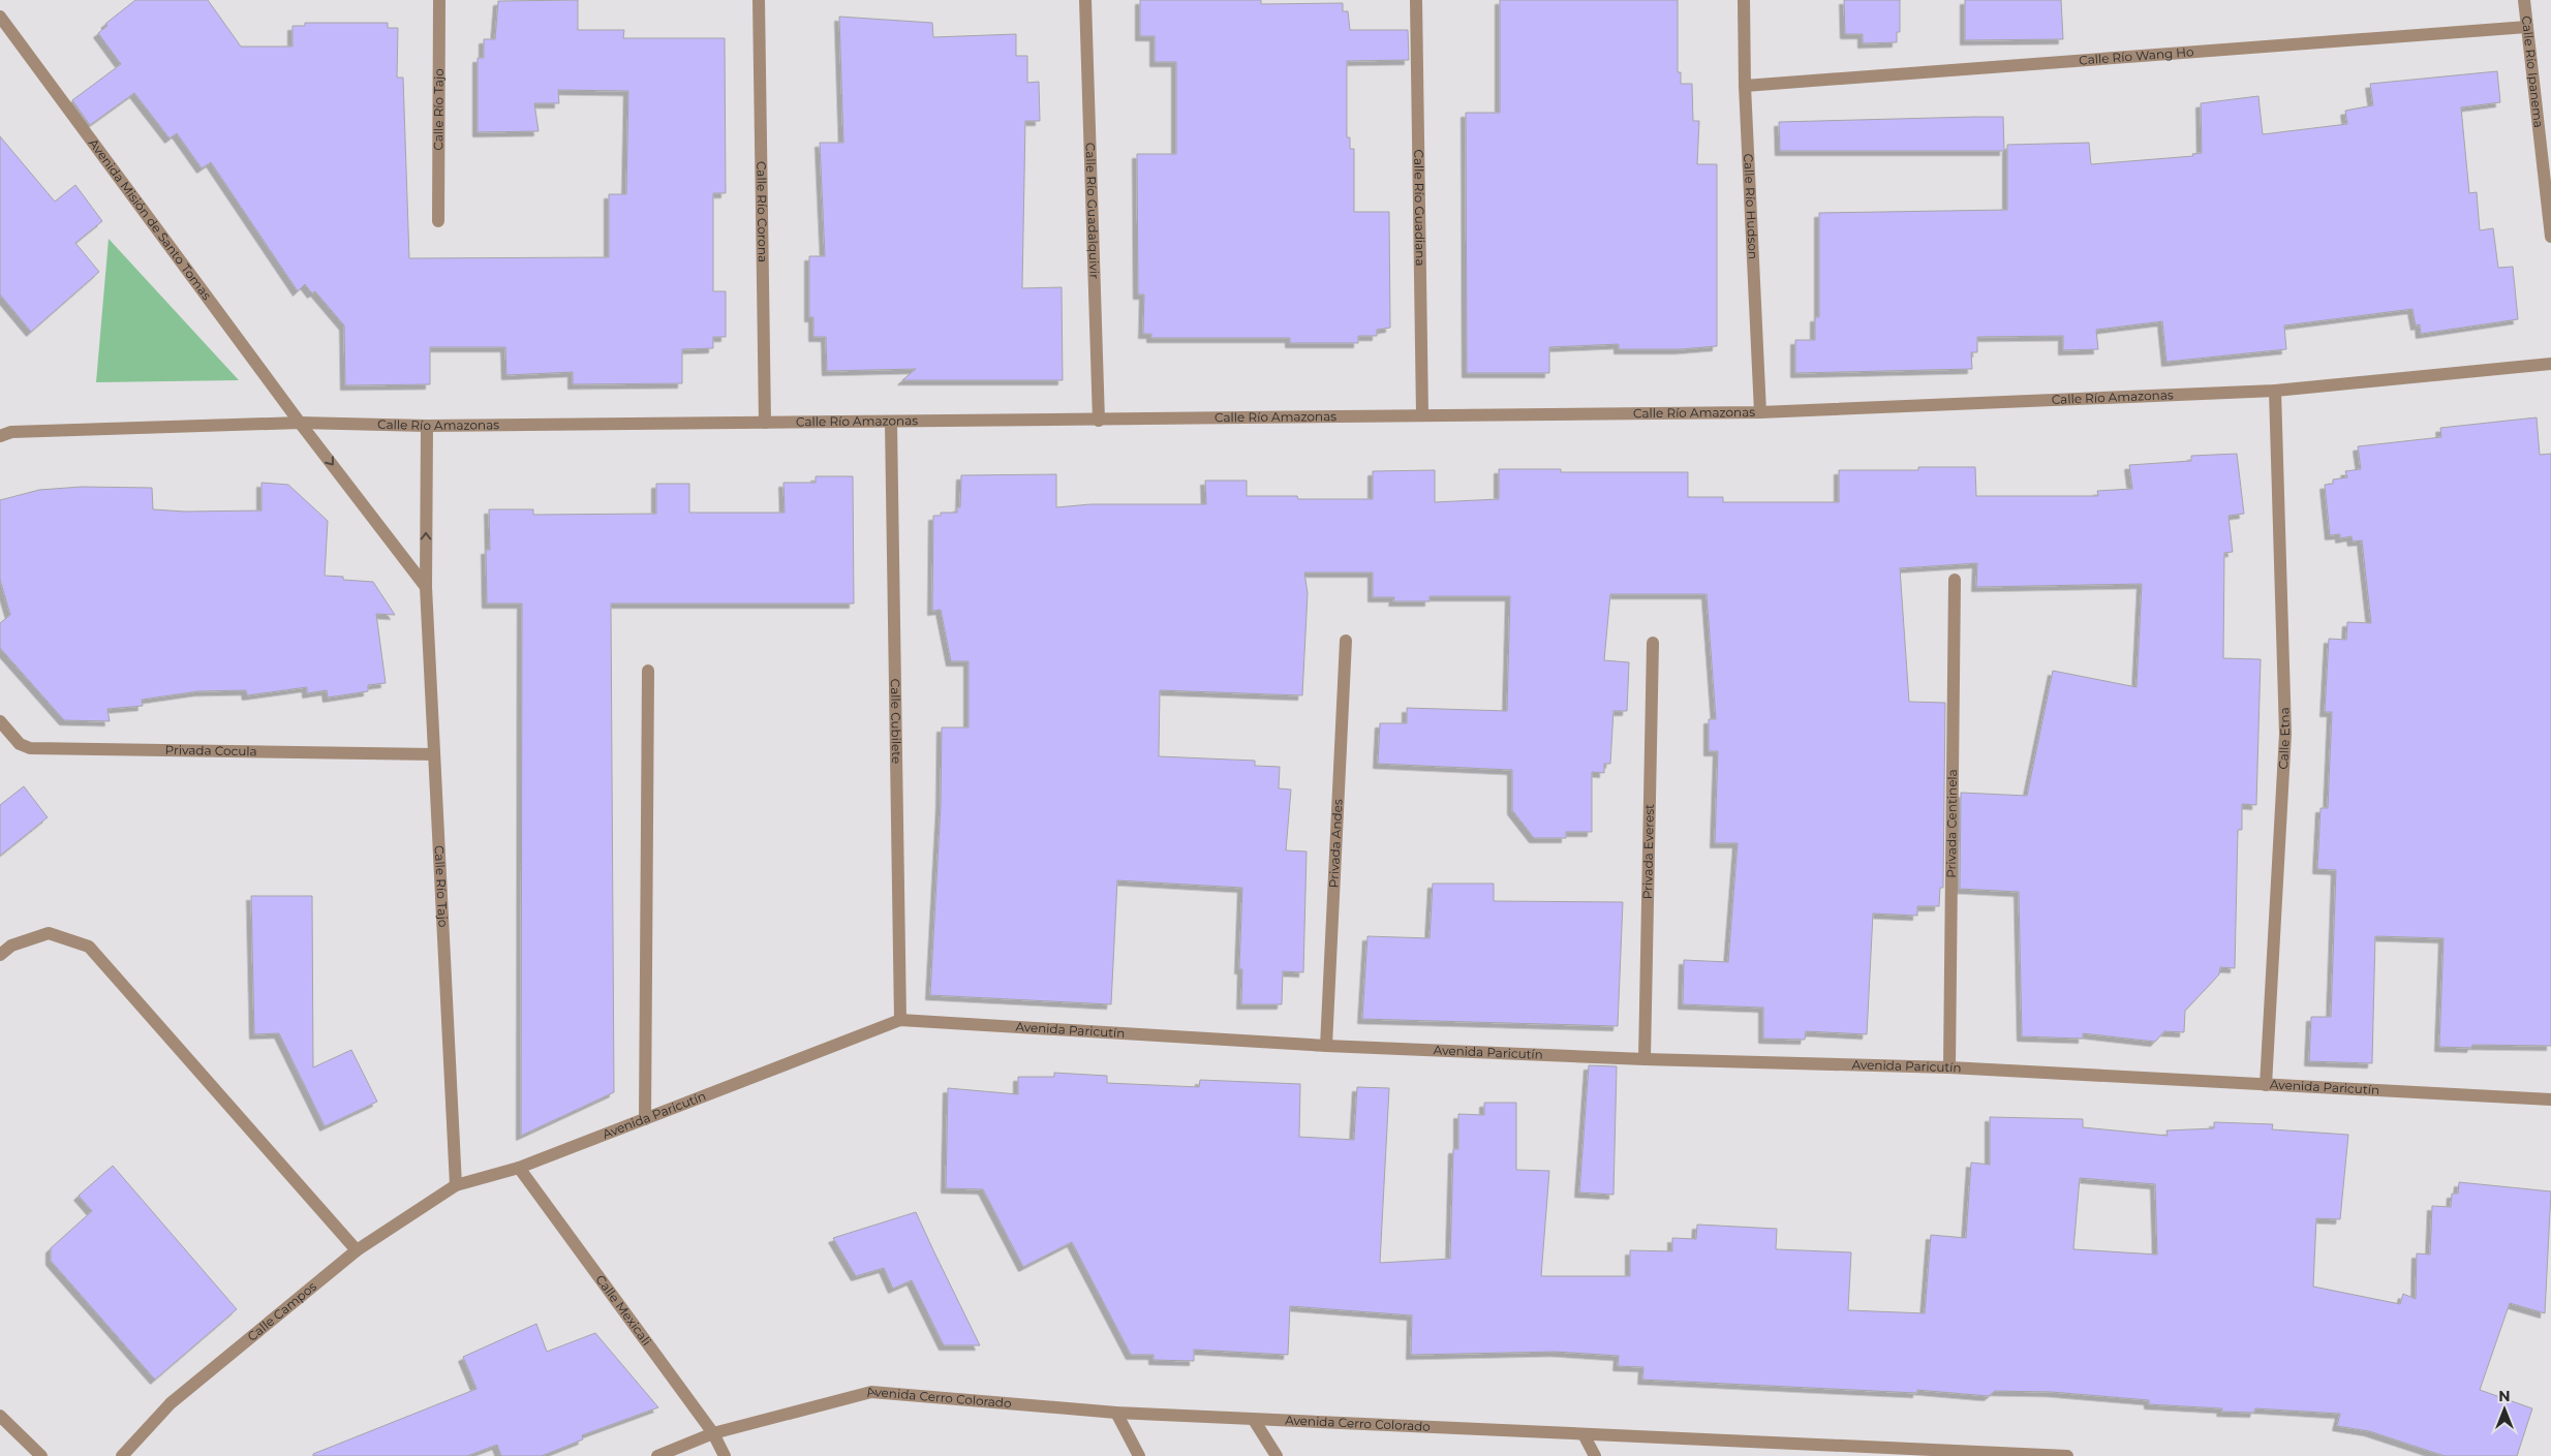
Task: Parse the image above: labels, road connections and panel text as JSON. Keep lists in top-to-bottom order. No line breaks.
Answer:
{"streets":{"street":["Calle Río Wang Ho","Calle Río Ipanema","Calle Río Tajo","Calle Río Hudson","Calle Río Guadiana","Calle Río Guadalquivir","Calle Río Corona","Avenida Misión de Santo Tomas","Calle Río Amazonas","Calle Cubilete","Calle Etna","Privada Cocula","Privada Centinela","Privada Andes","Privada Everest","Avenida Paricutín","Calle Mexicali","Calle Campos","Avenida Cerro Colorado"]},"crossings":[["Calle Río Wang Ho","Calle Río Ipanema"],["Calle Río Wang Ho","Calle Río Hudson"],["Calle Río Tajo","Calle Río Amazonas"],["Calle Río Tajo","Privada Cocula"],["Calle Río Tajo","Avenida Paricutín"],["Calle Río Tajo","Calle Campos"],["Calle Río Hudson","Calle Río Amazonas"],["Calle Río Guadiana","Calle Río Amazonas"],["Calle Río Guadalquivir","Calle Río Amazonas"],["Calle Río Corona","Calle Río Amazonas"],["Avenida Misión de Santo Tomas","Calle Río Amazonas"],["Calle Río Amazonas","Calle Cubilete"],["Calle Río Amazonas","Calle Etna"],["Calle Cubilete","Avenida Paricutín"],["Calle Etna","Avenida Paricutín"],["Privada Centinela","Avenida Paricutín"],["Privada Andes","Avenida Paricutín"],["Privada Everest","Avenida Paricutín"],["Avenida Paricutín","Calle Mexicali"],["Avenida Paricutín","Calle Campos"],["Calle Mexicali","Avenida Cerro Colorado"]],"north":"top"}
